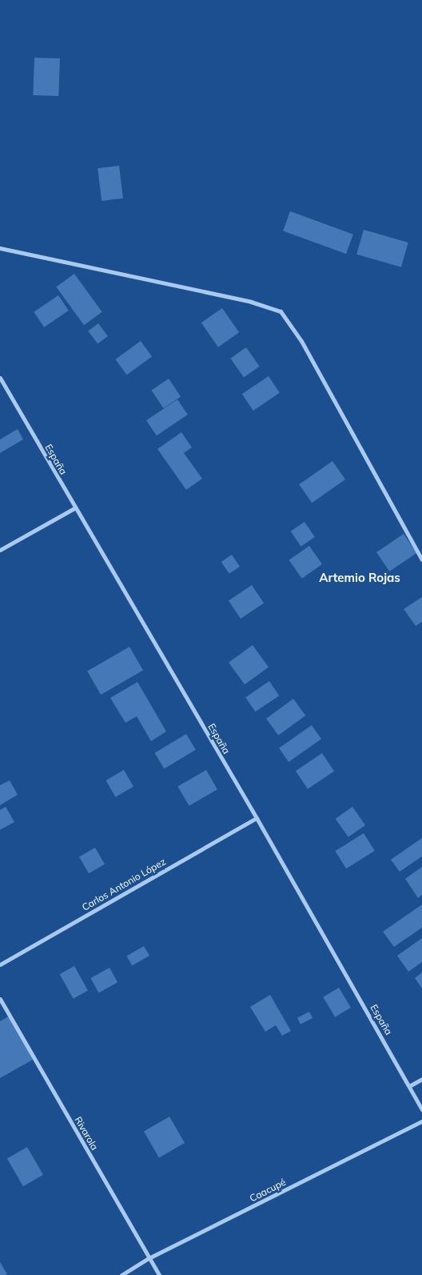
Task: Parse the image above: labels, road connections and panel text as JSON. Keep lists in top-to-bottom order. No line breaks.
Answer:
{"streets":{"street":["España","Carlos Antonio López","Rivarola","Caacupé"]},"crossings":[["España","Carlos Antonio López"],["Rivarola","Caacupé"]],"districts":["Artemio Rojas"]}
